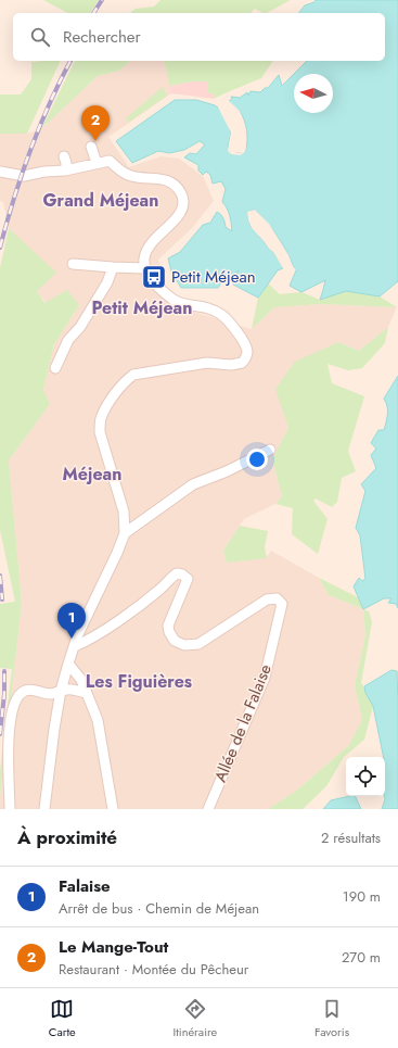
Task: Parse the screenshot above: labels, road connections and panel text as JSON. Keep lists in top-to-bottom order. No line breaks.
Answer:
{"streets":{"street":["Allée de la Falaise"]},"districts":["Grand Méjean","Petit Méjean","Méjean","Les Figuières"],"places":{"bus stop":["Petit Méjean"]},"north":"left","page":{"search":"Rechercher","pins":["2","1"],"heading":["À proximité","2 résultats"],"list":[{"mark":"1","name":"Falaise","note":"Arrêt de bus · Chemin de Méjean","value":"190 m"},{"mark":"2","name":"Le Mange-Tout","note":"Restaurant · Montée du Pêcheur","value":"270 m"}],"nav":["Carte","Itinéraire","Favoris"]}}
